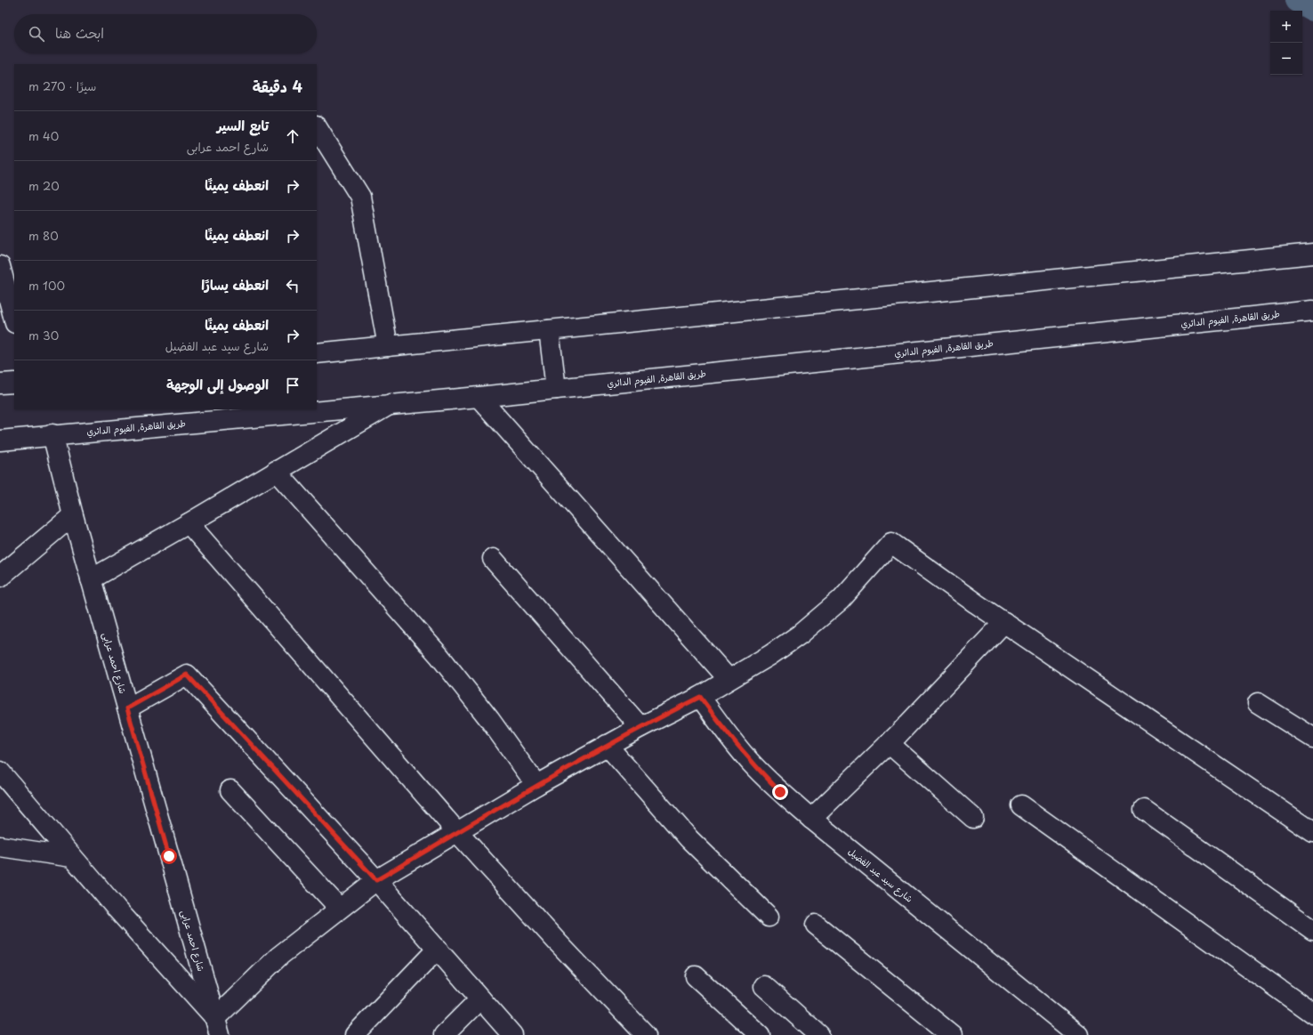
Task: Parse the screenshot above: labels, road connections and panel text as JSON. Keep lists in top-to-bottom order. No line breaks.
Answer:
{"streets":{"main road":["طريق القاهرة, الفيوم الدائري","شارع احمد عرابى","شارع سيد عبد الفضيل"]},"crossings":[["طريق القاهرة, الفيوم الدائري","شارع احمد عرابى"]],"page":{"map_buttons":["+","−"],"search":"ابحث هنا","heading":["4 دقيقة","سيرًا · 270 m"],"list":[["تابع السير","شارع احمد عرابى","40 m"],["انعطف يمينًا","20 m"],["انعطف يمينًا","80 m"],["انعطف يسارًا","100 m"],["انعطف يمينًا","شارع سيد عبد الفضيل","30 m"],"الوصول إلى الوجهة"]}}
